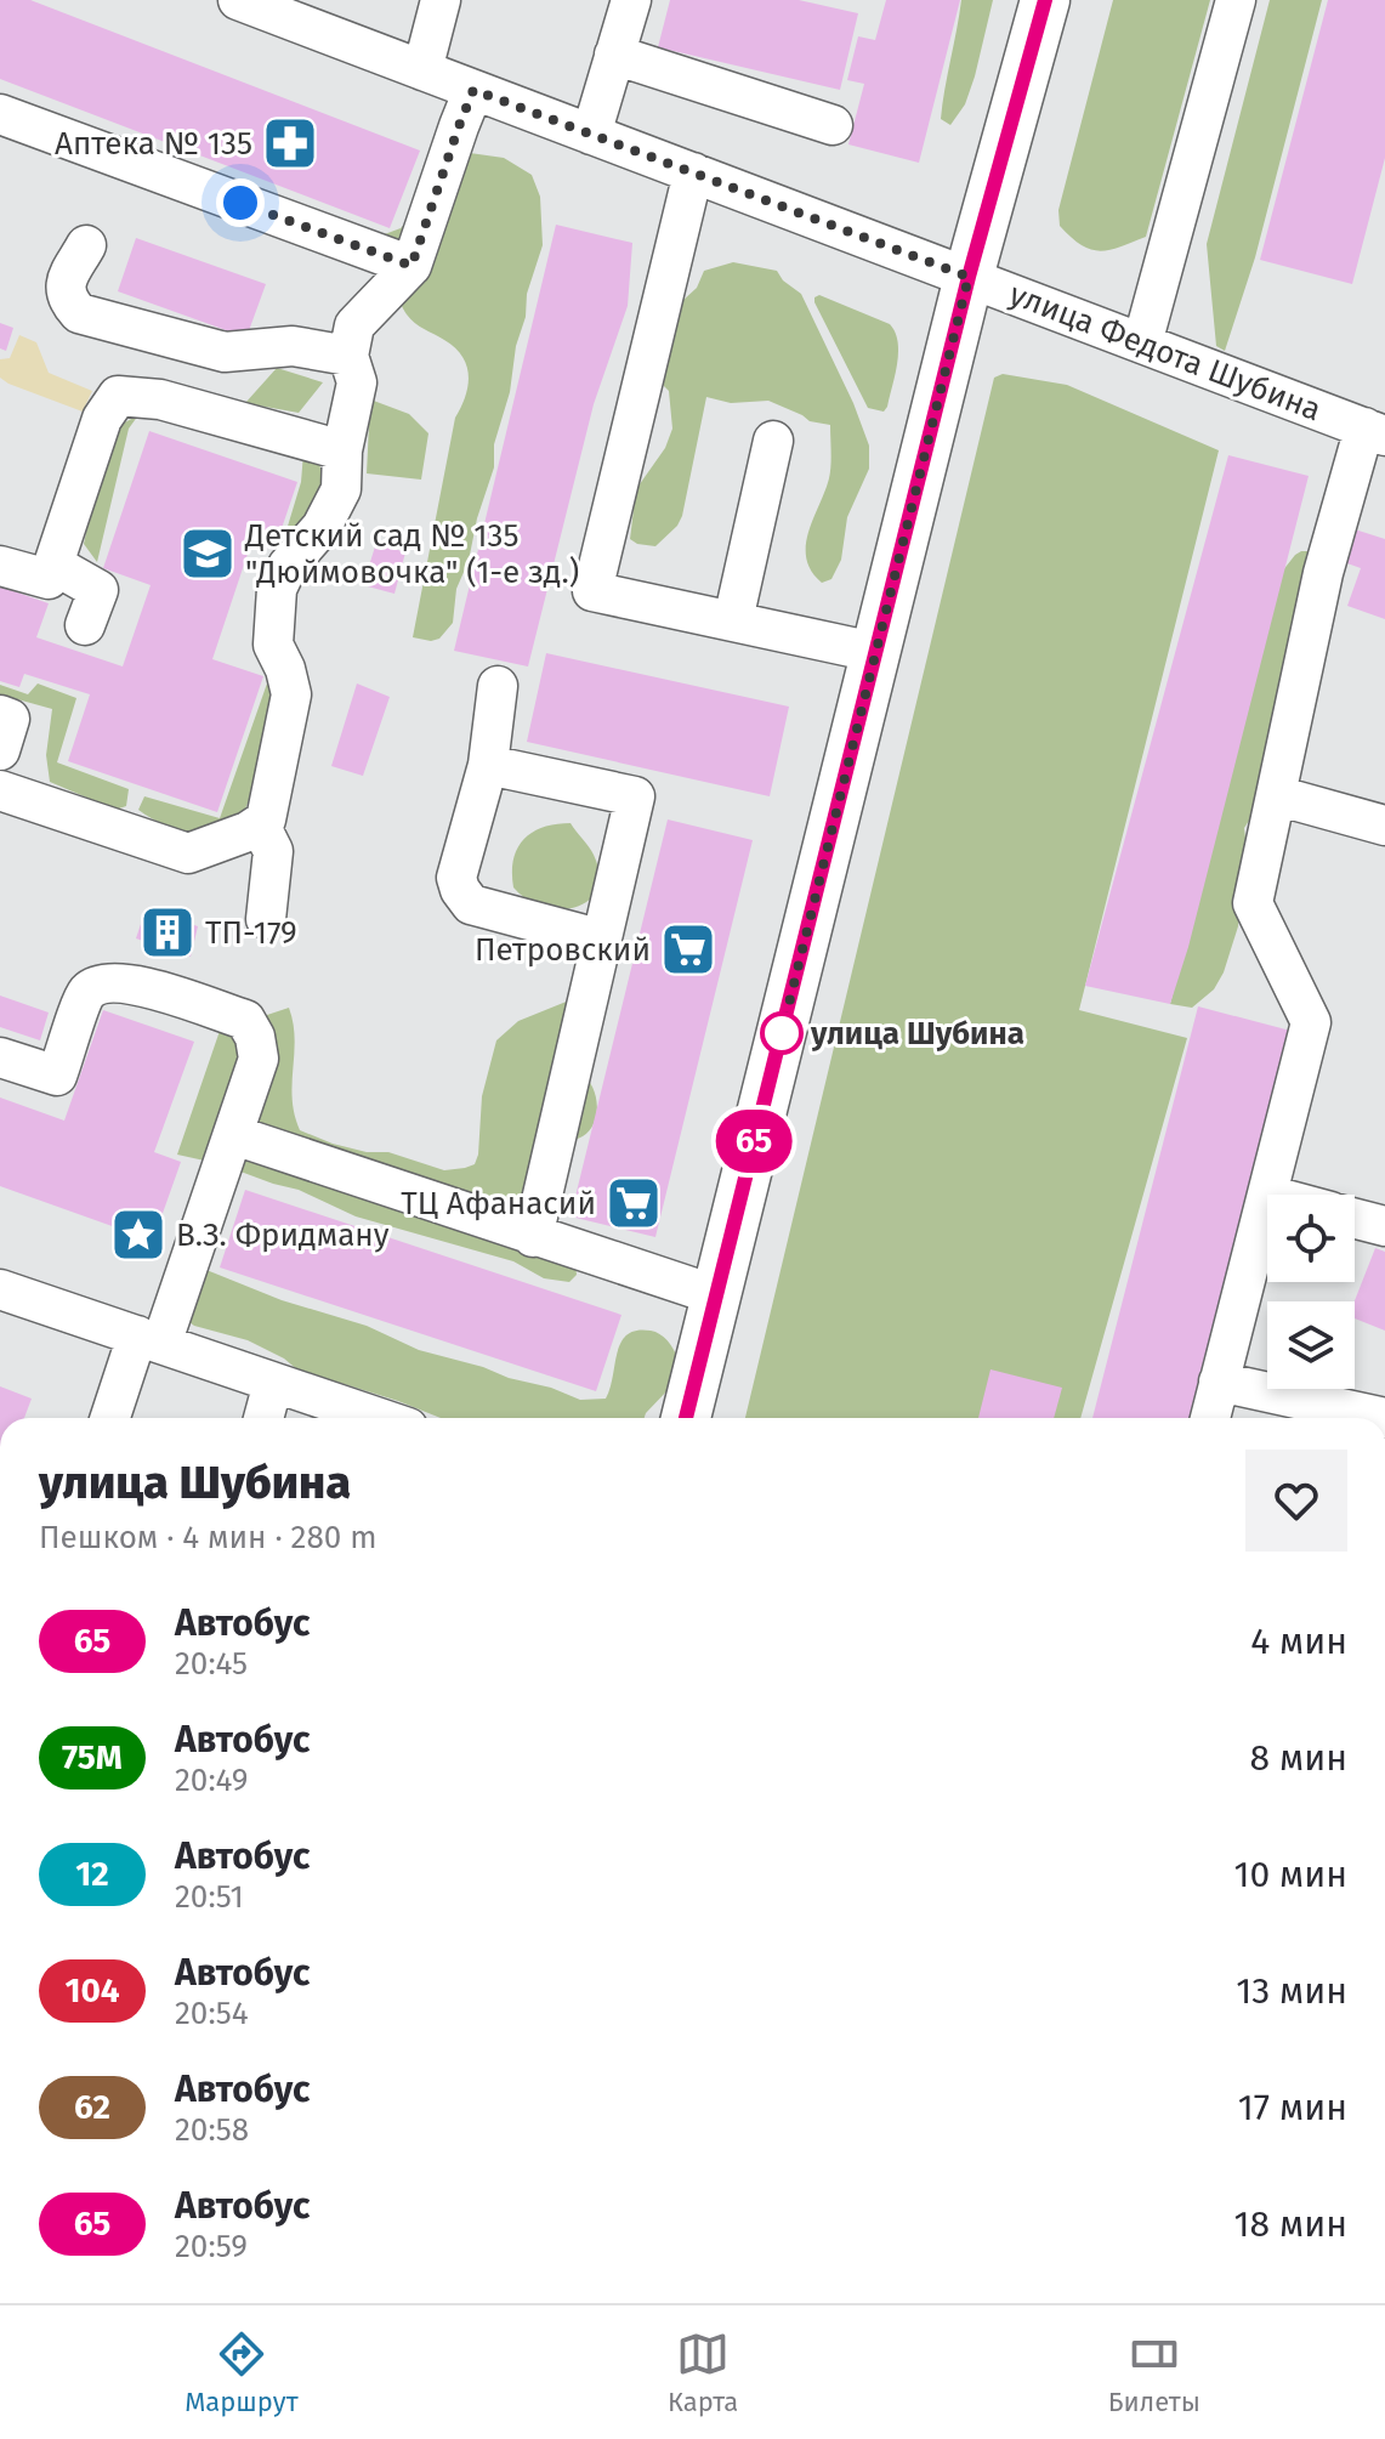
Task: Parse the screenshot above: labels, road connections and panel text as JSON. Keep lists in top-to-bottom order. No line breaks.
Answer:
{"streets":{"street":["улица Федота Шубина"]},"places":{"pharmacy":["Аптека № 135"],"school or university":["Детский сад № 135 \"Дюймовочка\" (1-е зд.)"],"building":["ТП-179"],"supermarket":["Петровский","ТЦ Афанасий"],"other":["улица Шубина"],"place":["В.З. Фридману"]},"lines":["bus line 65"],"page":{"on_map":"65","heading":["улица Шубина","Пешком · 4 мин · 280 m"],"list":[{"mark":"65","name":"Автобус","note":"20:45","value":"4 мин"},{"mark":"75М","name":"Автобус","note":"20:49","value":"8 мин"},{"mark":"12","name":"Автобус","note":"20:51","value":"10 мин"},{"mark":"104","name":"Автобус","note":"20:54","value":"13 мин"},{"mark":"62","name":"Автобус","note":"20:58","value":"17 мин"},{"mark":"65","name":"Автобус","note":"20:59","value":"18 мин"}],"tabs":["Маршрут","Карта","Билеты"]}}
